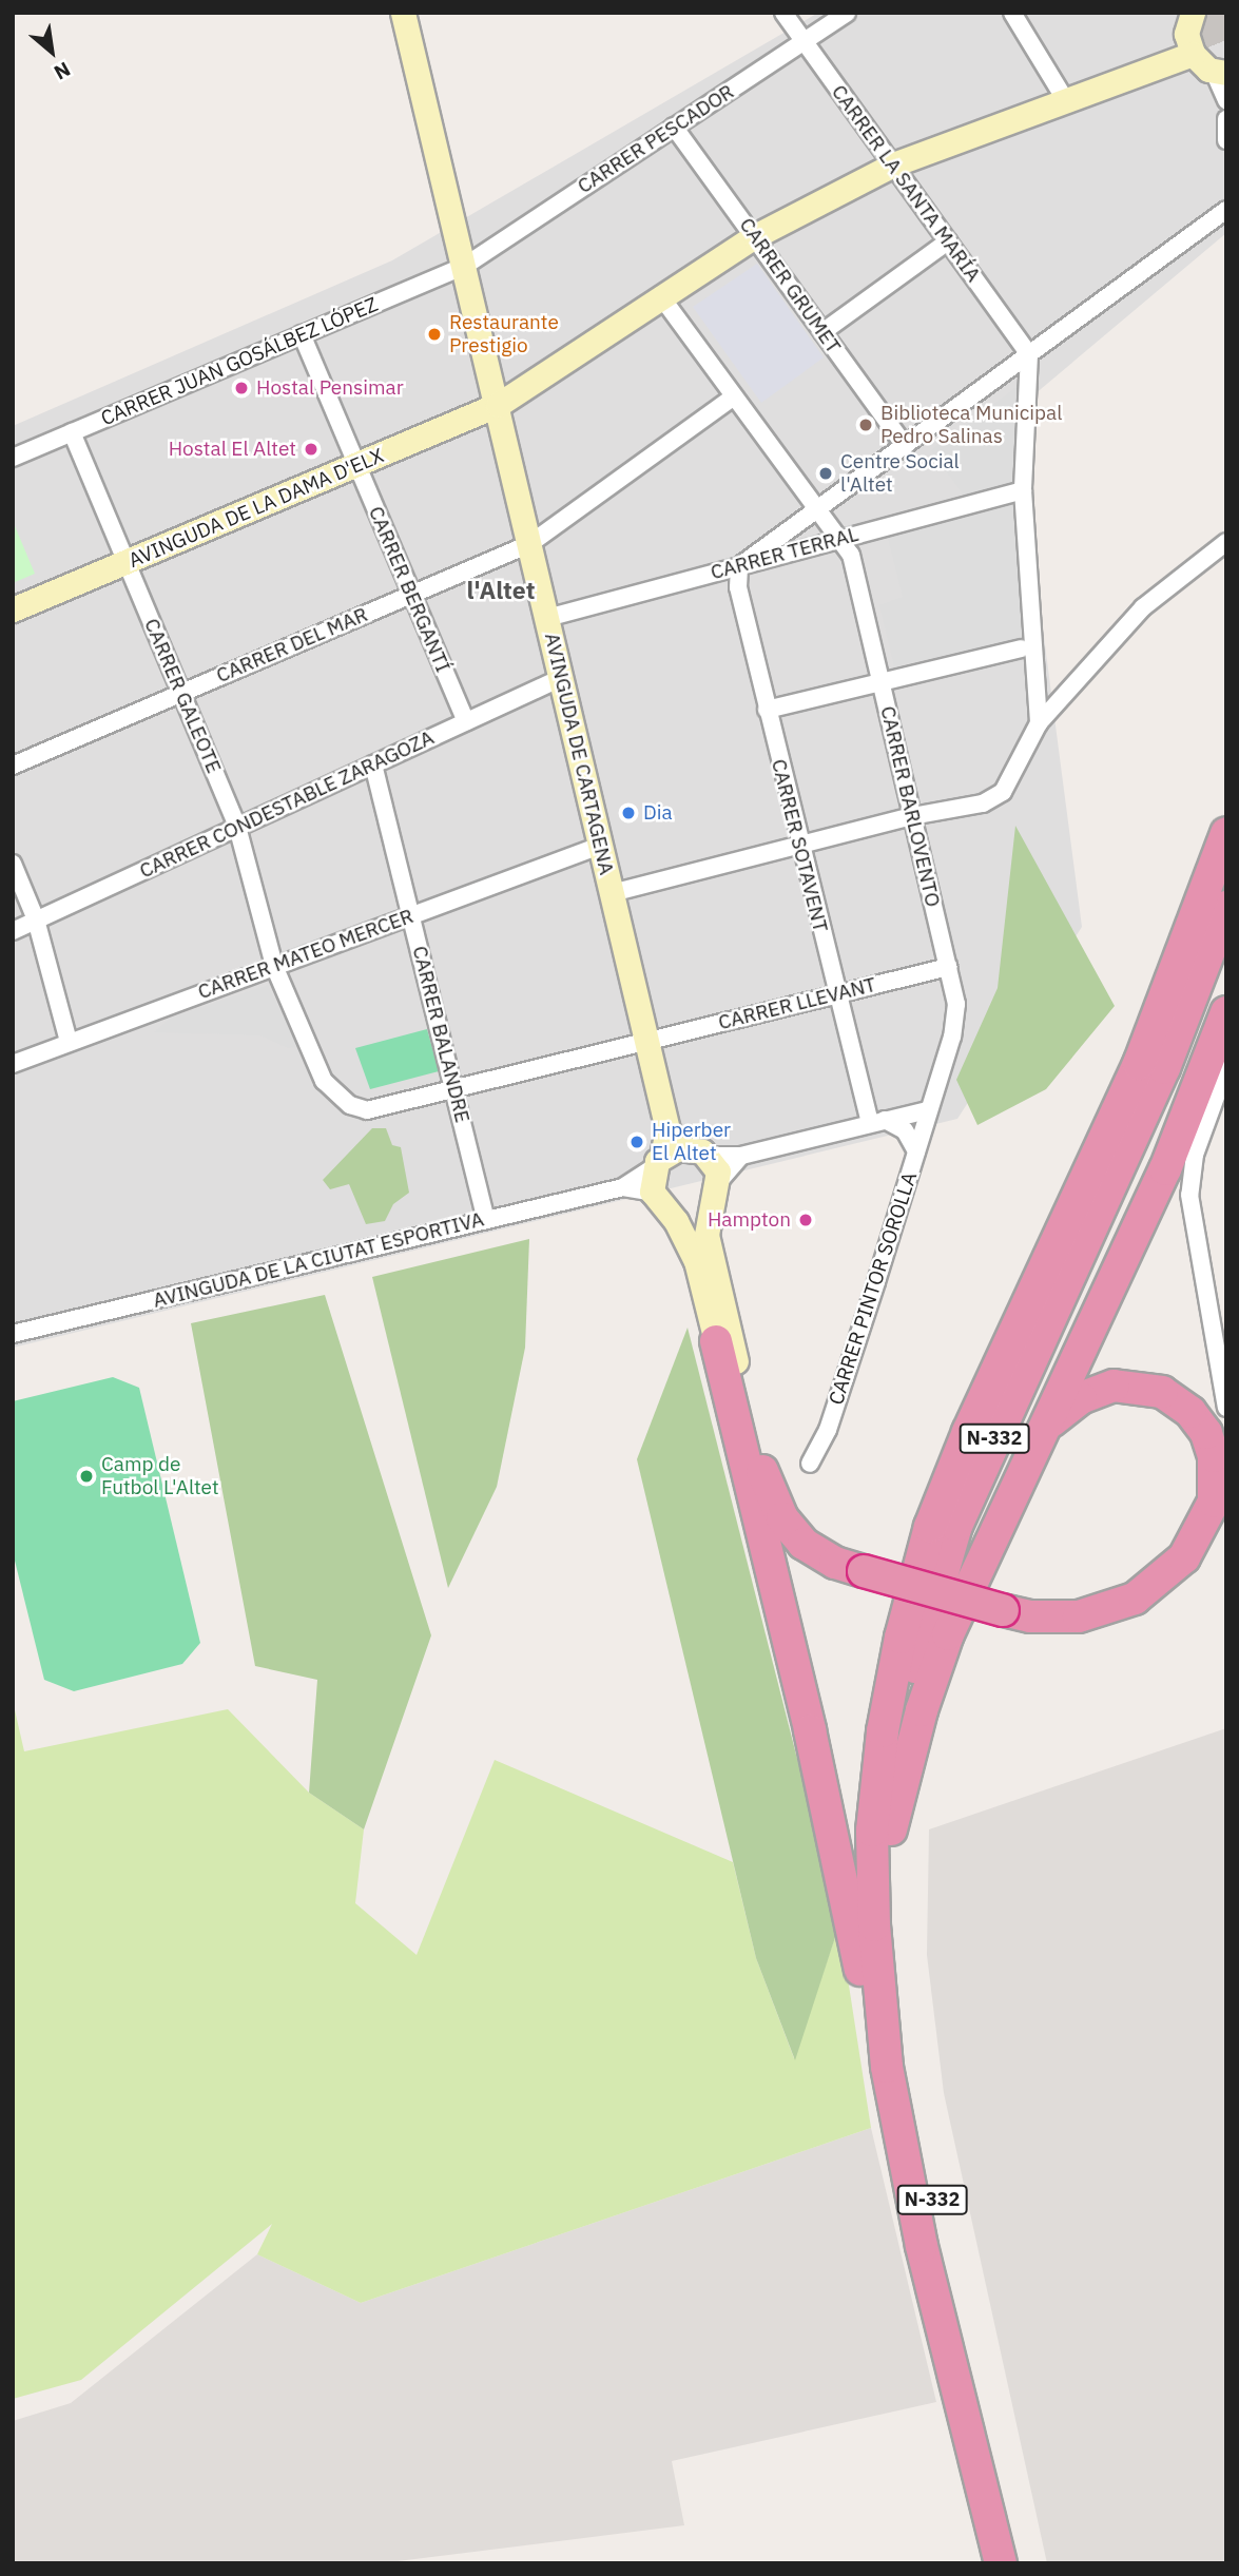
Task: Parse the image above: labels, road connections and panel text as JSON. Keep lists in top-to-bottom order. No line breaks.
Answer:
{"streets":{"highway":["N-332"],"main road":["AVINGUDA DE LA DAMA D'ELX","AVINGUDA DE CARTAGENA"],"street":["CARRER PESCADOR","CARRER LA SANTA MARÍA","CARRER GRUMET","CARRER JUAN GOSÁLBEZ LÓPEZ","CARRER TERRAL","CARRER BERGANTÍ","CARRER DEL MAR","CARRER GALEOTE","CARRER CONDESTABLE ZARAGOZA","CARRER BARLOVENTO","CARRER SOTAVENT","CARRER MATEO MERCER","CARRER LLEVANT","CARRER BALANDRE","AVINGUDA DE LA CIUTAT ESPORTIVA","CARRER PINTOR SOROLLA"]},"crossings":[["CARRER PESCADOR","CARRER LA SANTA MARÍA"],["CARRER PESCADOR","CARRER GRUMET"],["CARRER PESCADOR","CARRER JUAN GOSÁLBEZ LÓPEZ"],["CARRER PESCADOR","AVINGUDA DE CARTAGENA"],["CARRER LA SANTA MARÍA","AVINGUDA DE LA DAMA D'ELX"],["CARRER GRUMET","AVINGUDA DE LA DAMA D'ELX"],["CARRER JUAN GOSÁLBEZ LÓPEZ","CARRER BERGANTÍ"],["CARRER JUAN GOSÁLBEZ LÓPEZ","CARRER GALEOTE"],["CARRER JUAN GOSÁLBEZ LÓPEZ","AVINGUDA DE CARTAGENA"],["AVINGUDA DE LA DAMA D'ELX","CARRER BERGANTÍ"],["AVINGUDA DE LA DAMA D'ELX","CARRER GALEOTE"],["AVINGUDA DE LA DAMA D'ELX","AVINGUDA DE CARTAGENA"],["AVINGUDA DE LA DAMA D'ELX","CARRER BARLOVENTO"],["CARRER TERRAL","AVINGUDA DE CARTAGENA"],["CARRER TERRAL","CARRER BARLOVENTO"],["CARRER TERRAL","CARRER SOTAVENT"],["CARRER BERGANTÍ","CARRER DEL MAR"],["CARRER BERGANTÍ","CARRER CONDESTABLE ZARAGOZA"],["CARRER DEL MAR","CARRER GALEOTE"],["CARRER DEL MAR","AVINGUDA DE CARTAGENA"],["CARRER DEL MAR","CARRER BARLOVENTO"],["CARRER GALEOTE","CARRER CONDESTABLE ZARAGOZA"],["CARRER GALEOTE","CARRER MATEO MERCER"],["CARRER GALEOTE","CARRER LLEVANT"],["AVINGUDA DE CARTAGENA","CARRER CONDESTABLE ZARAGOZA"],["AVINGUDA DE CARTAGENA","CARRER MATEO MERCER"],["AVINGUDA DE CARTAGENA","CARRER LLEVANT"],["CARRER CONDESTABLE ZARAGOZA","CARRER BALANDRE"],["CARRER BARLOVENTO","CARRER LLEVANT"],["CARRER BARLOVENTO","CARRER PINTOR SOROLLA"],["CARRER SOTAVENT","CARRER LLEVANT"],["CARRER MATEO MERCER","CARRER BALANDRE"],["CARRER LLEVANT","CARRER BALANDRE"],["CARRER BALANDRE","AVINGUDA DE LA CIUTAT ESPORTIVA"]],"districts":["l'Altet"],"places":["Restaurante Prestigio","Hostal Pensimar","Biblioteca Municipal Pedro Salinas","Hostal El Altet","Centre Social l'Altet","Dia","Hiperber El Altet","Hampton","Camp de Futbol L'Altet"],"north":"bottom right"}
